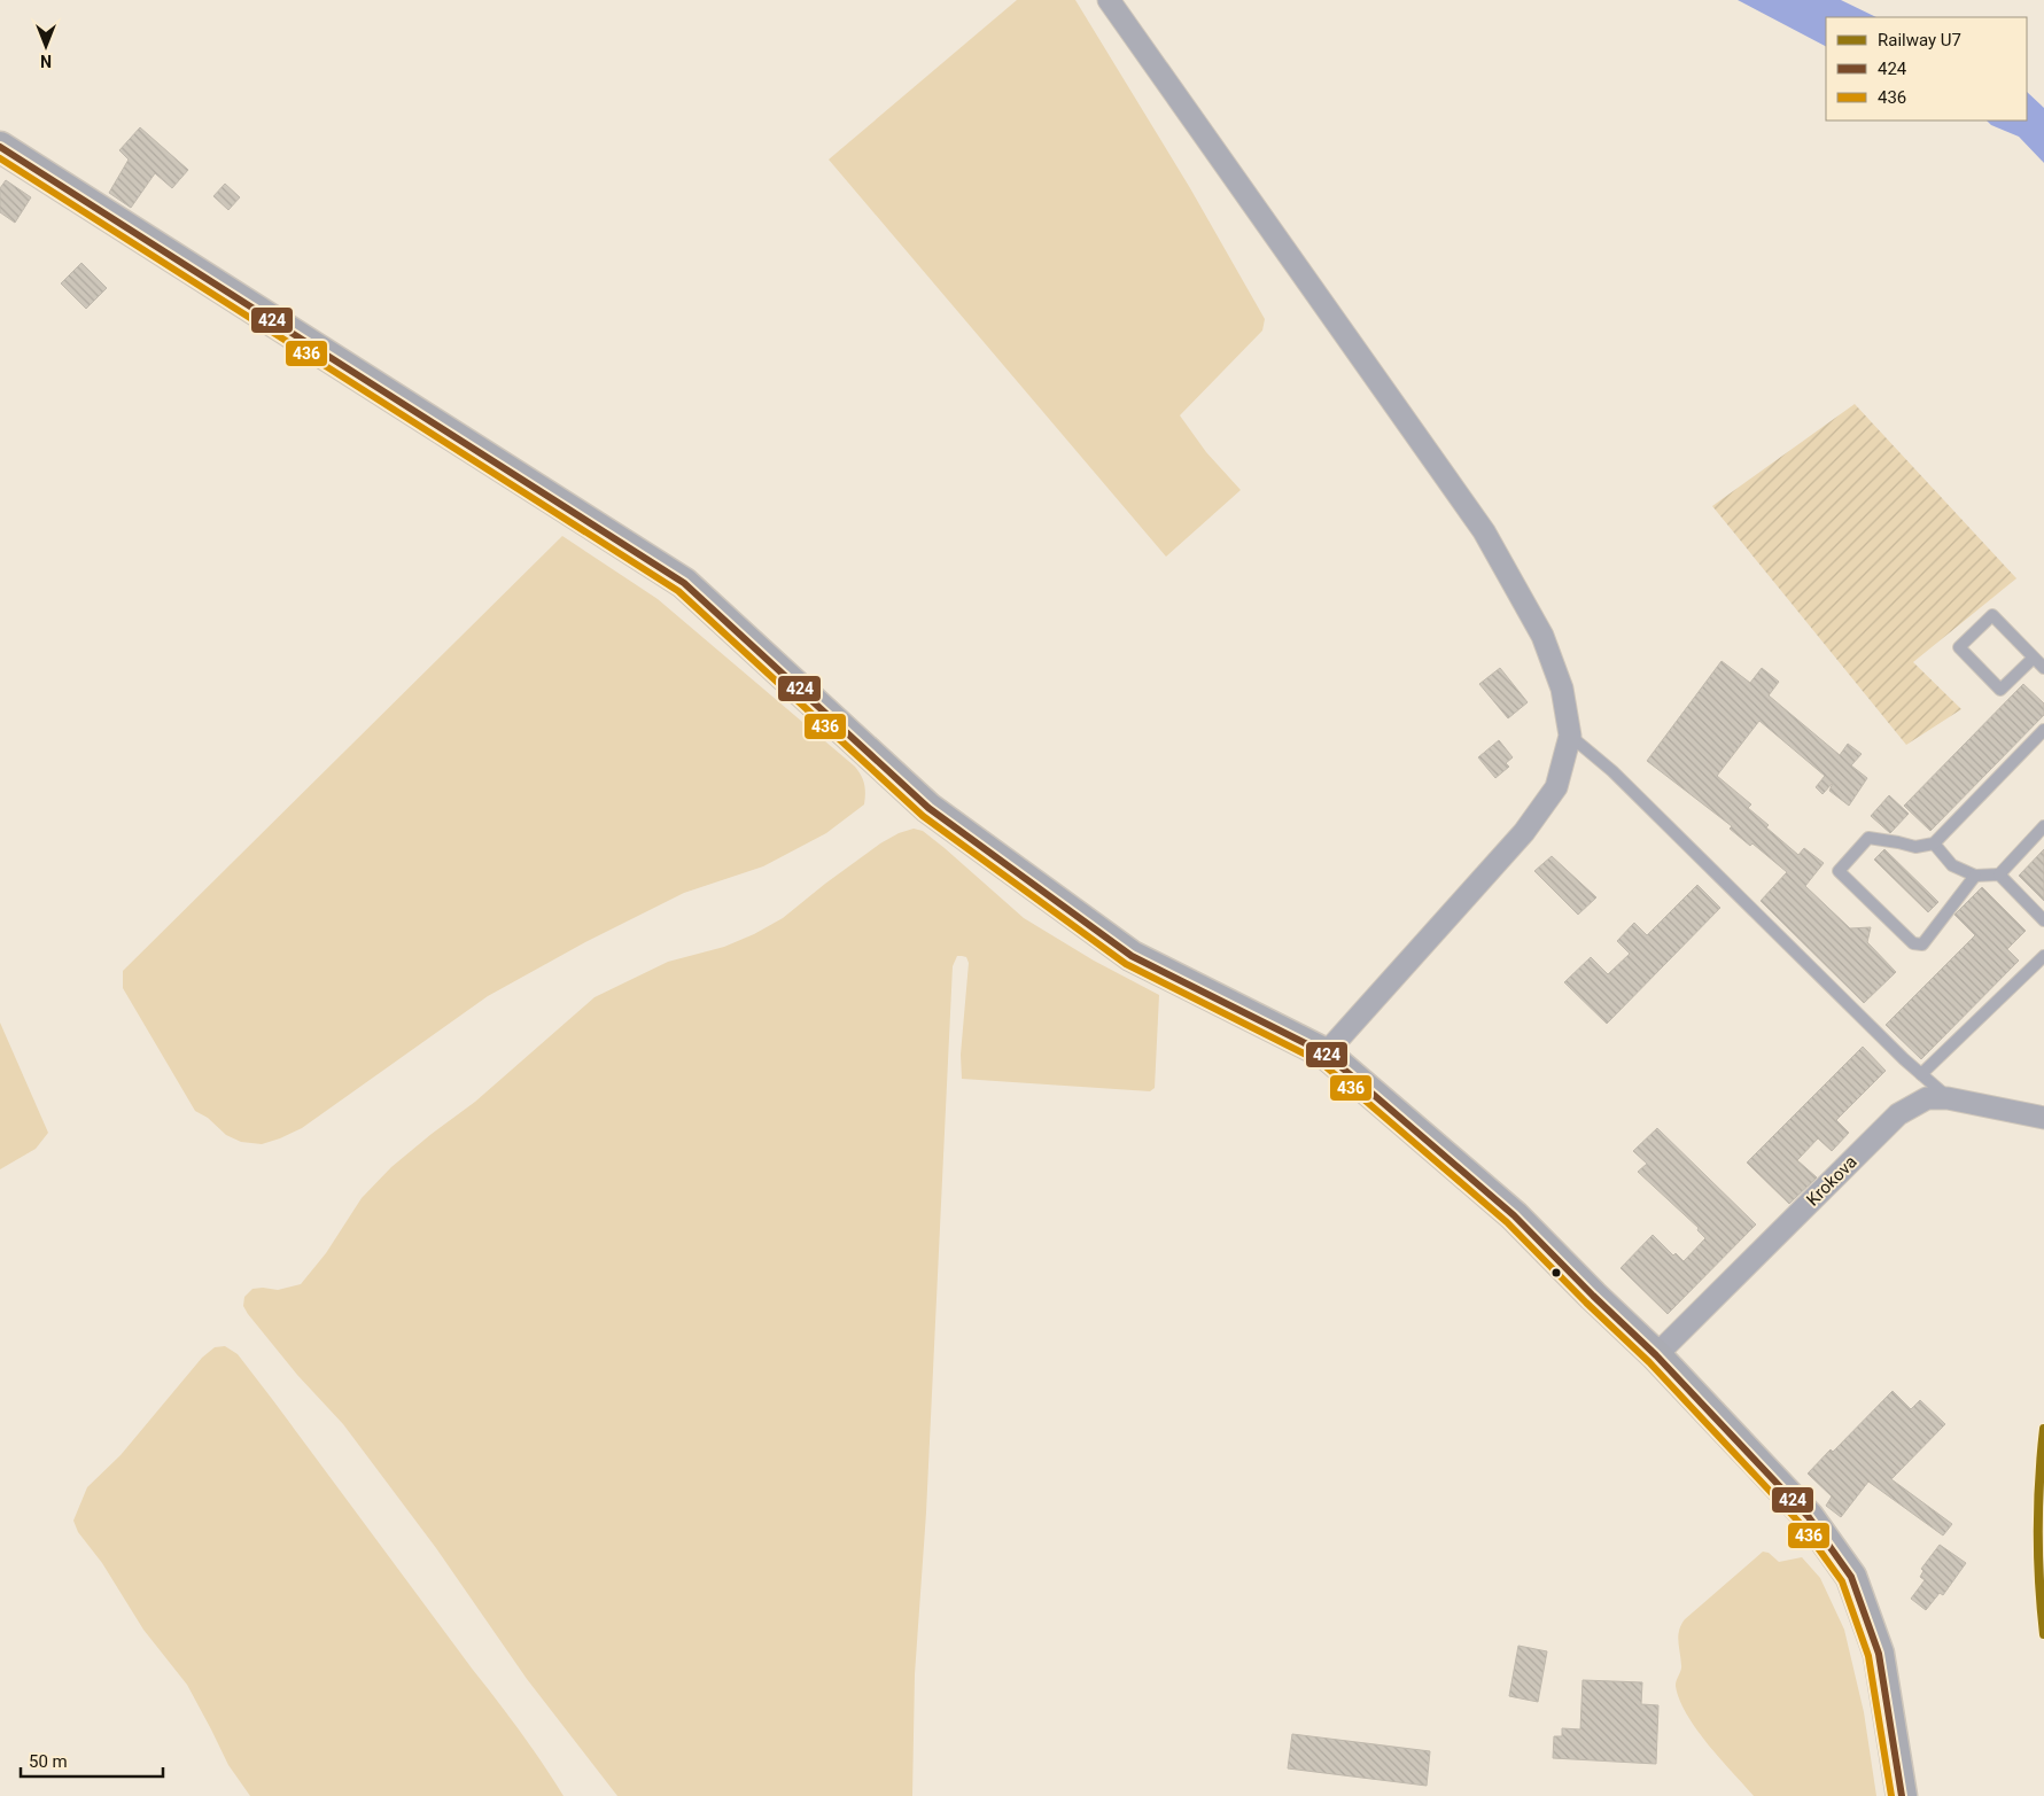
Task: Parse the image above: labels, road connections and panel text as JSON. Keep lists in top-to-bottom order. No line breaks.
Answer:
{"streets":{"street":["Krokova"]},"lines":["transit line 424","transit line 436","rail line U7"],"legend":["Railway U7","424","436"],"scale_bar":"50 m","north":"bottom"}
